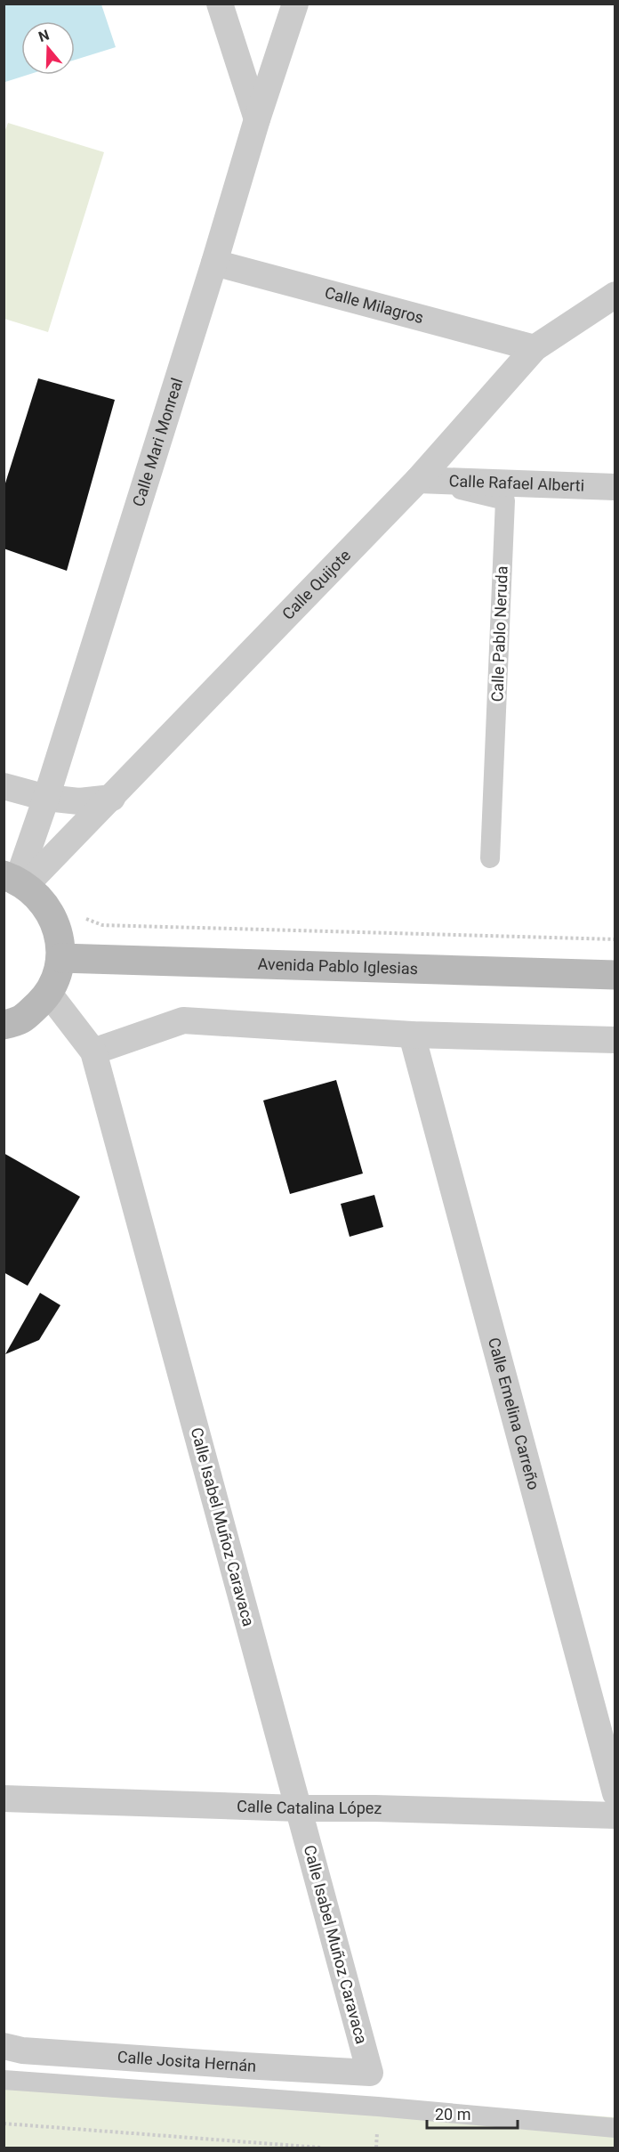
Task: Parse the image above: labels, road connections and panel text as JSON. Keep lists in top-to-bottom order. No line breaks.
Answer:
{"streets":{"main road":["Avenida Pablo Iglesias"],"street":["Calle Milagros","Calle Mari Monreal","Calle Rafael Alberti","Calle Quijote","Calle Pablo Neruda","Calle Emelina Carreño","Calle Isabel Muñoz Caravaca","Calle Catalina López","Calle Josita Hernán"]},"crossings":[["Calle Milagros","Calle Mari Monreal"],["Calle Milagros","Calle Quijote"],["Calle Mari Monreal","Calle Quijote"],["Calle Rafael Alberti","Calle Quijote"],["Calle Rafael Alberti","Calle Pablo Neruda"],["Calle Quijote","Calle Pablo Neruda"],["Calle Isabel Muñoz Caravaca","Calle Catalina López"],["Calle Isabel Muñoz Caravaca","Calle Josita Hernán"]],"scale_bar":"20 m","north":"top"}
